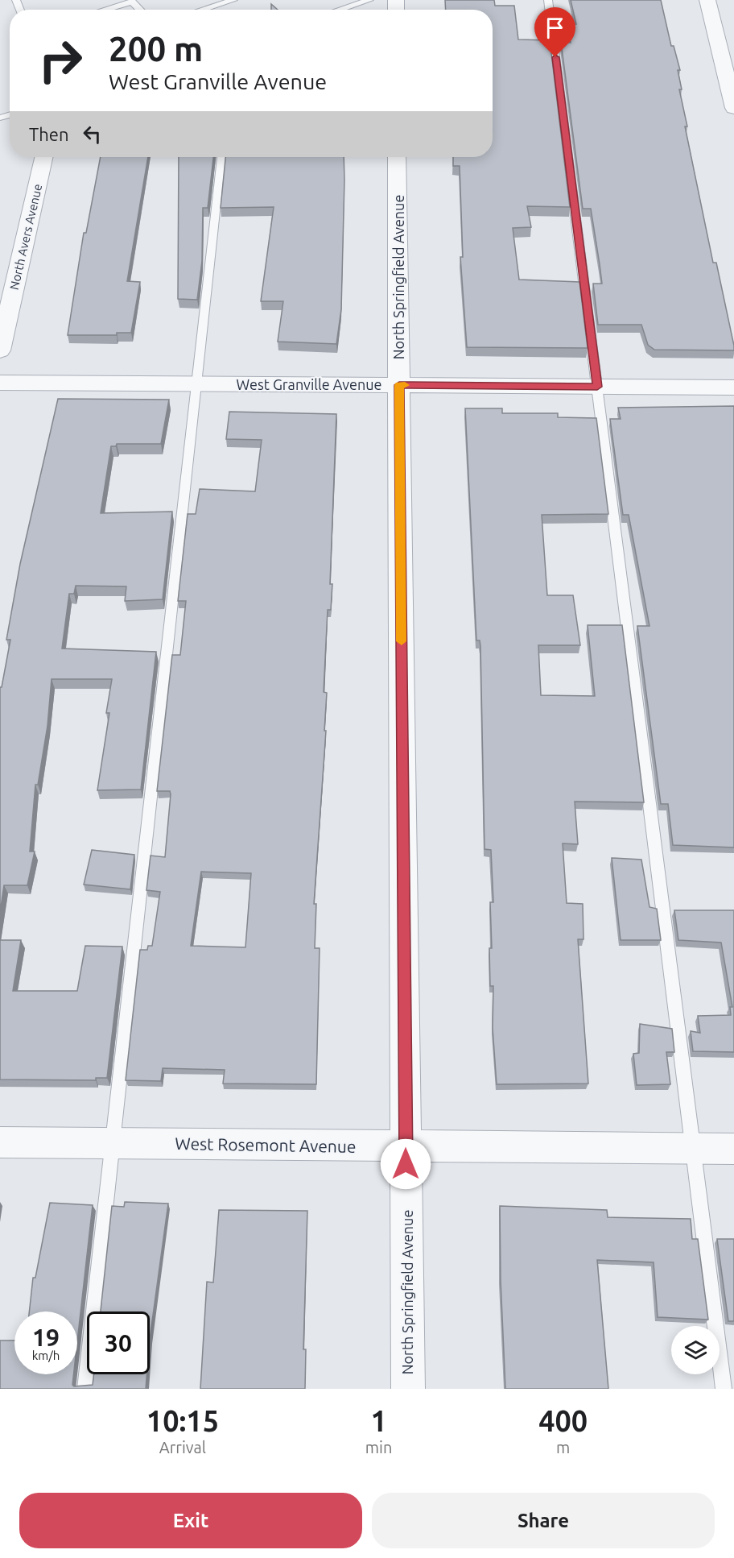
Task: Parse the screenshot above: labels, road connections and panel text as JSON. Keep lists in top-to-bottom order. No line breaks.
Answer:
{"streets":{"street":["North Avers Avenue","North Springfield Avenue","West Granville Avenue","West Rosemont Avenue"]},"crossings":[["North Springfield Avenue","West Granville Avenue"],["North Springfield Avenue","West Rosemont Avenue"]],"page":{"turn":["200 m","West Granville Avenue"],"then":"Then","speed":"19 km/h","limit":"30","eta":["10:15","Arrival","1","min","400","m"],"buttons":["Exit","Share"]}}
